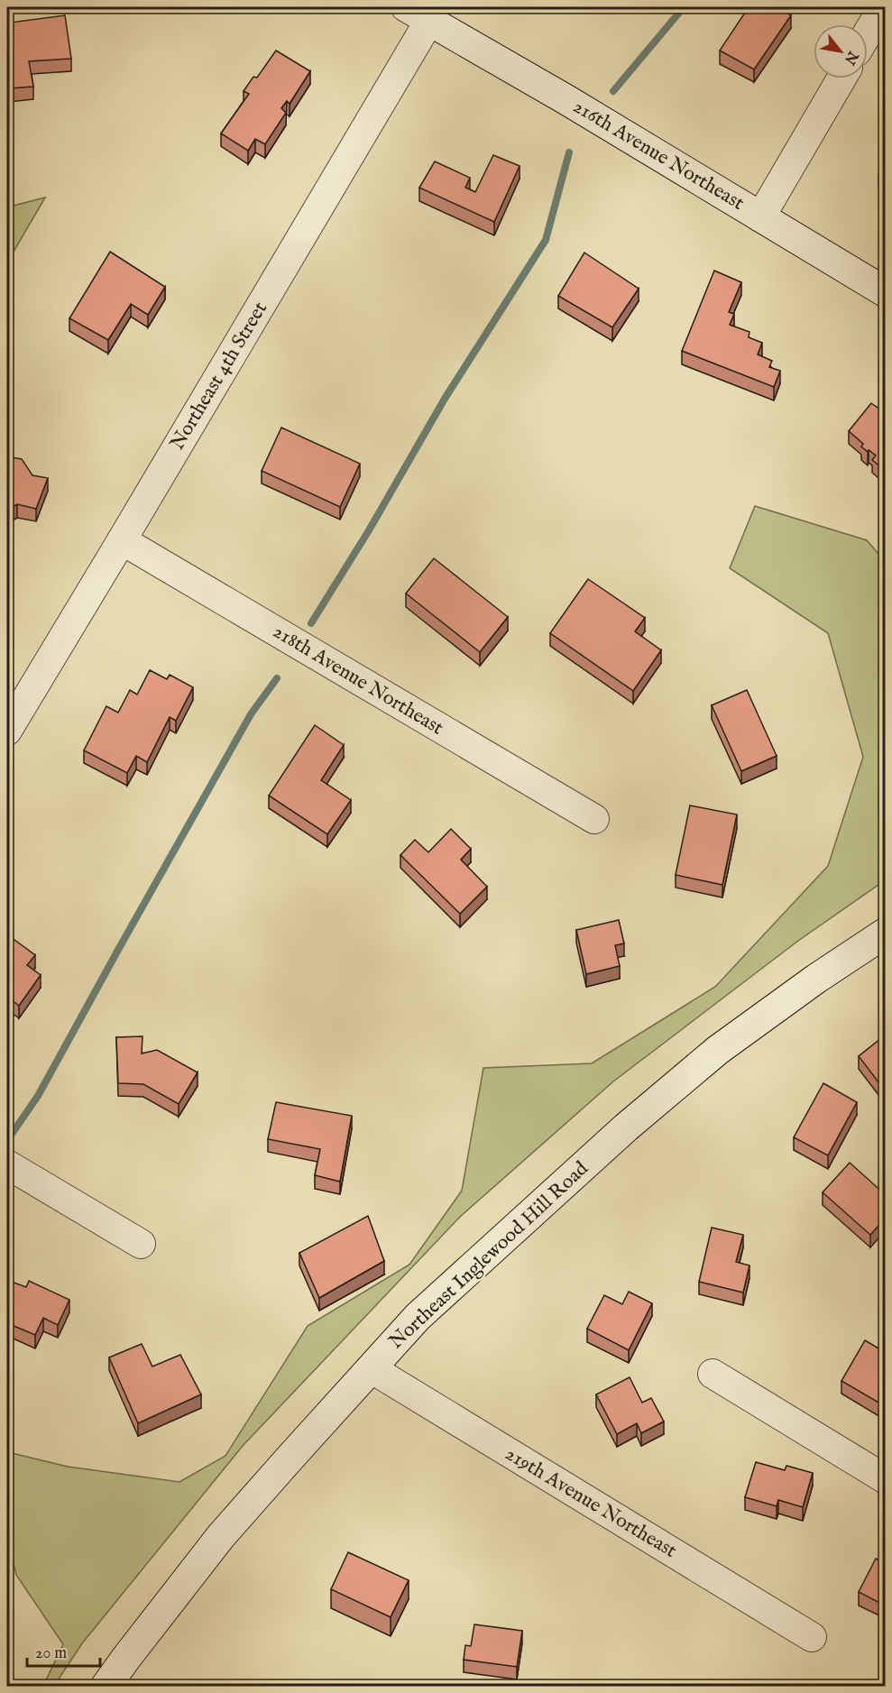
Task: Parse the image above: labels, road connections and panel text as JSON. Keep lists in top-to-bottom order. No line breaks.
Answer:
{"streets":{"street":["216th Avenue Northeast","Northeast 4th Street","218th Avenue Northeast","Northeast Inglewood Hill Road","219th Avenue Northeast"]},"crossings":[["216th Avenue Northeast","Northeast 4th Street"],["Northeast 4th Street","218th Avenue Northeast"],["Northeast Inglewood Hill Road","219th Avenue Northeast"]],"scale_bar":"20 m","north":"bottom right"}
